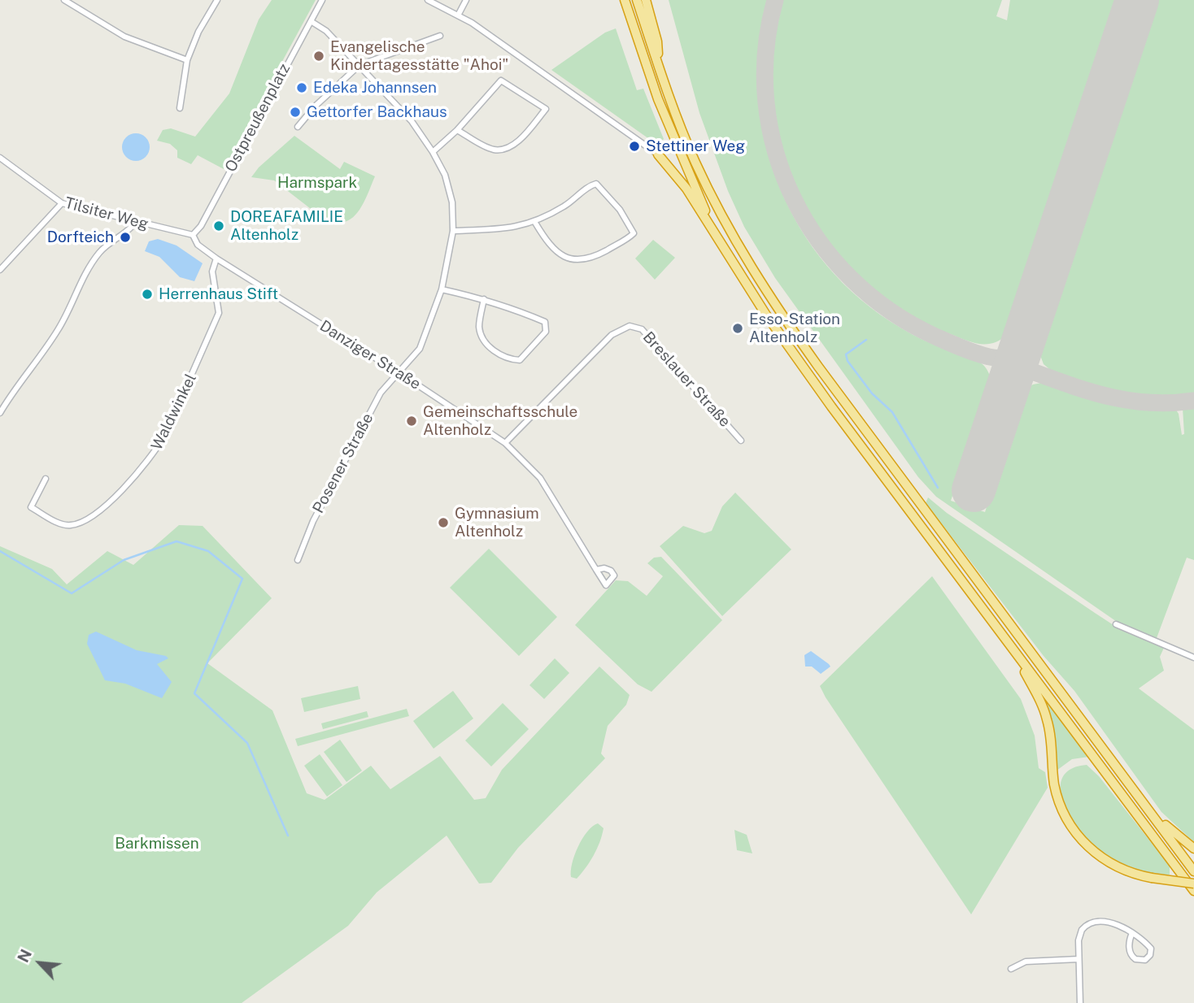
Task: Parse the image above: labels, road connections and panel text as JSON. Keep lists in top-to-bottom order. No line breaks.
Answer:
{"streets":{"street":["Ostpreußenplatz","Tilsiter Weg","Danziger Straße","Breslauer Straße","Waldwinkel","Posener Straße"]},"crossings":[["Ostpreußenplatz","Tilsiter Weg"],["Ostpreußenplatz","Danziger Straße"],["Ostpreußenplatz","Posener Straße"],["Tilsiter Weg","Danziger Straße"],["Danziger Straße","Breslauer Straße"],["Danziger Straße","Waldwinkel"],["Danziger Straße","Posener Straße"]],"parks":["Harmspark","Barkmissen"],"places":["Evangelische Kindertagesstätte \"Ahoi\"","Edeka Johannsen","Gettorfer Backhaus","Stettiner Weg","DOREAFAMILIE Altenholz","Dorfteich","Herrenhaus Stift","Esso-Station Altenholz","Gemeinschaftsschule Altenholz","Gymnasium Altenholz"],"north":"top left"}
